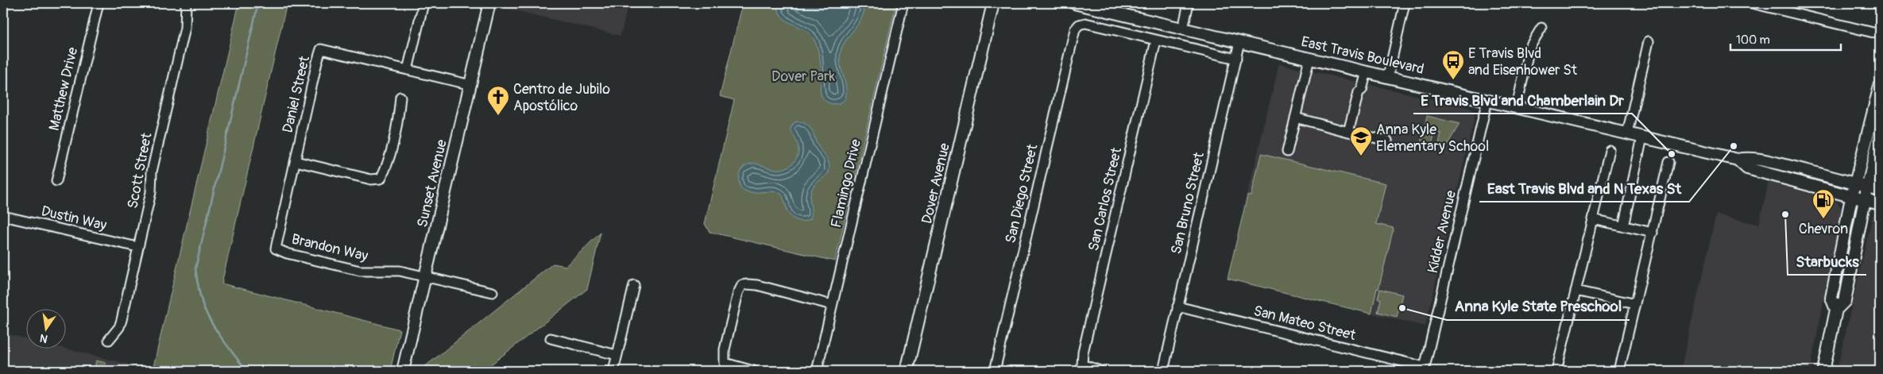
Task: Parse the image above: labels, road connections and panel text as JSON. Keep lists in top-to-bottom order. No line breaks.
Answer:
{"streets":{"main road":["East Travis Boulevard","Sunset Avenue","Dover Avenue"],"street":["Matthew Drive","Daniel Street","Scott Street","Flamingo Drive","San Diego Street","San Carlos Street","San Bruno Street","Dustin Way","Kidder Avenue","Brandon Way","San Mateo Street"]},"crossings":[["East Travis Boulevard","San Bruno Street"],["East Travis Boulevard","Kidder Avenue"],["Daniel Street","Sunset Avenue"],["Daniel Street","Brandon Way"],["Scott Street","Dustin Way"],["Sunset Avenue","Brandon Way"],["San Diego Street","San Carlos Street"],["San Bruno Street","San Mateo Street"],["Kidder Avenue","San Mateo Street"]],"parks":["Dover Park"],"places":{"bus stop":["E Travis Blvd and Eisenhower St"],"church":["Centro de Jubilo Apostólico"],"other":["East Travis Blvd and N Texas St","E Travis Blvd and Chamberlain Dr","Starbucks","Anna Kyle State Preschool"],"school or university":["Anna Kyle Elementary School"],"fuel station":["Chevron"]},"scale_bar":"100 m","north":"bottom"}
